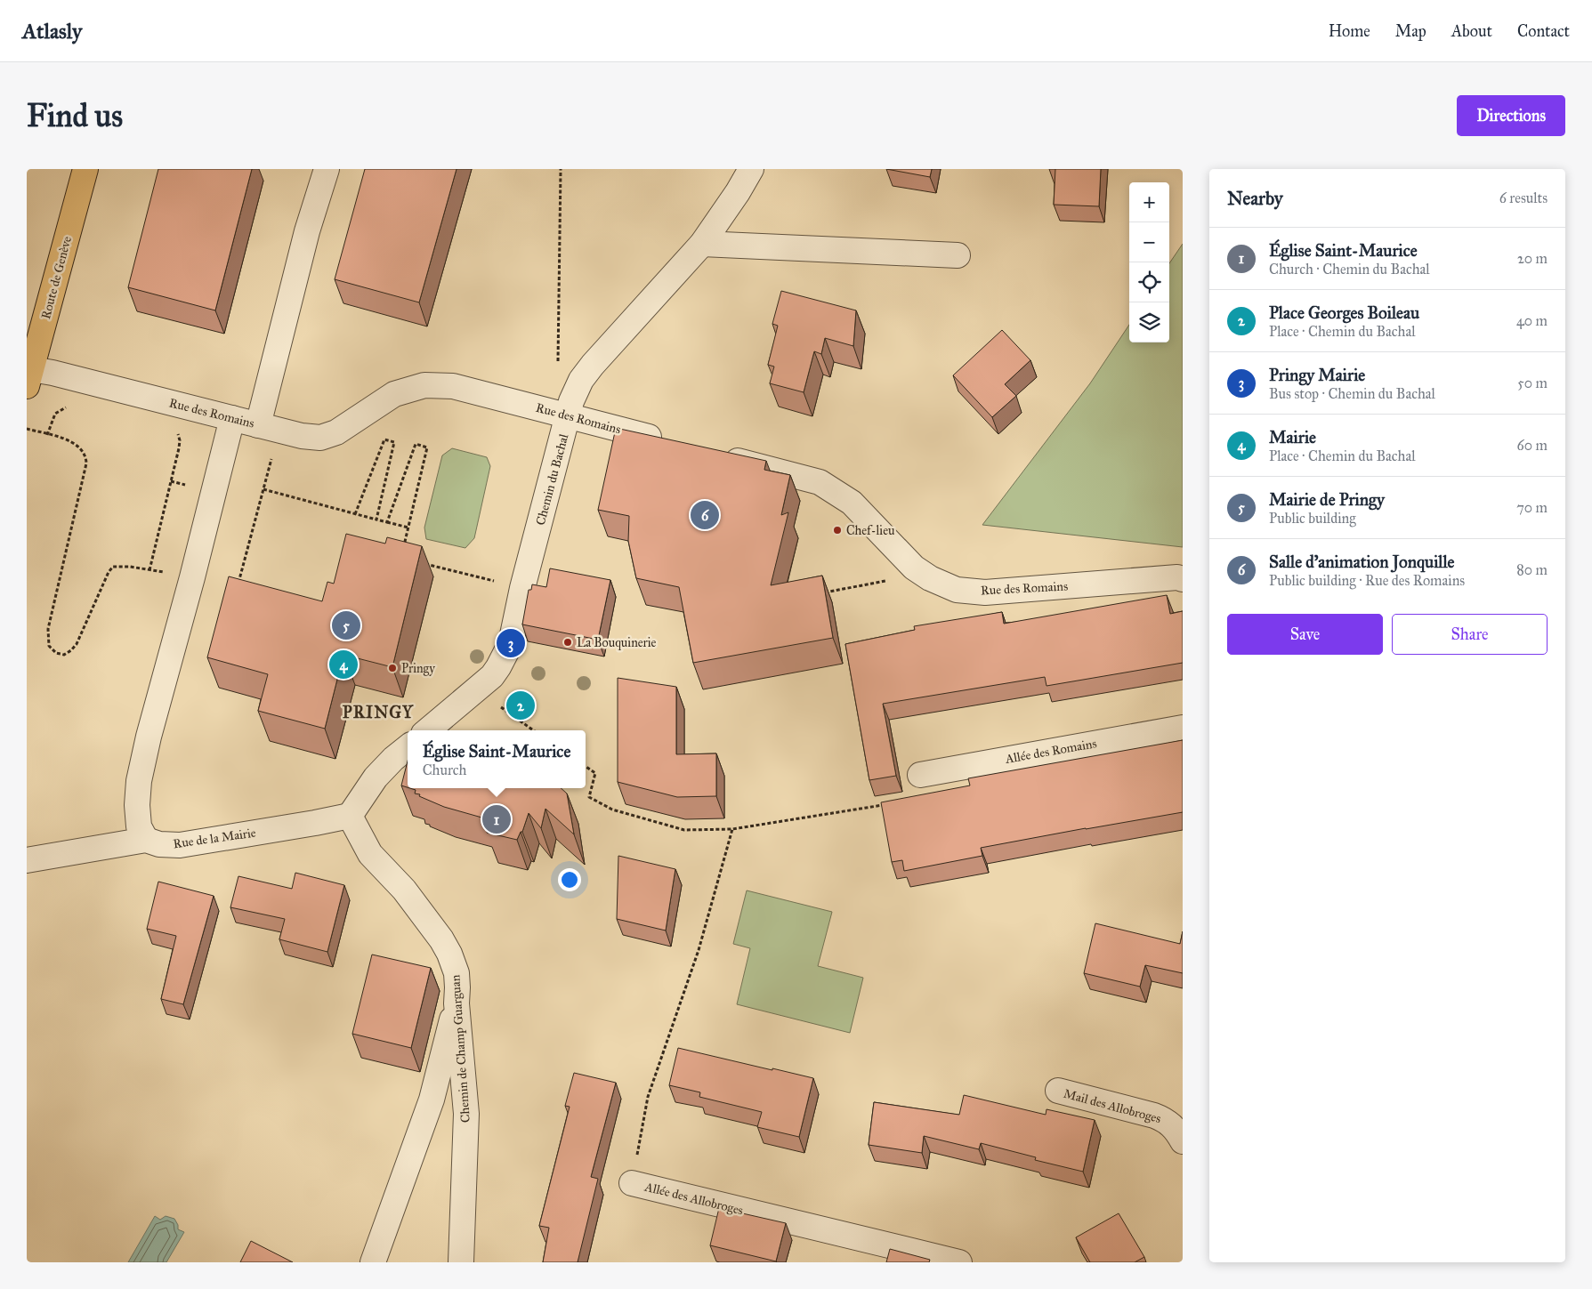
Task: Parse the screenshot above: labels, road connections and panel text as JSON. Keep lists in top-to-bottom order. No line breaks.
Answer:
{"streets":{"main road":["Route de Genève"],"street":["Rue des Romains","Chemin du Bachal","Allée des Romains","Rue de la Mairie","Chemin de Champ Guarguan","Mail des Allobroges","Allée des Allobroges"]},"crossings":[["Route de Genève","Rue des Romains"],["Rue des Romains","Chemin du Bachal"],["Rue de la Mairie","Chemin de Champ Guarguan"]],"districts":["PRINGY"],"places":["Chef-lieu","La Bouquinerie","Pringy"],"page":{"header":"Atlasly","nav":["Home","Map","About","Contact"],"buttons":["Directions",["Save","Share"]],"title":"Find us","heading":["Nearby","6 results"],"map_buttons":["+","−"],"list":[{"mark":"1","name":"Église Saint-Maurice","note":"Church · Chemin du Bachal","value":"20 m"},{"mark":"2","name":"Place Georges Boileau","note":"Place · Chemin du Bachal","value":"40 m"},{"mark":"3","name":"Pringy Mairie","note":"Bus stop · Chemin du Bachal","value":"50 m"},{"mark":"4","name":"Mairie","note":"Place · Chemin du Bachal","value":"60 m"},{"mark":"5","name":"Mairie de Pringy","note":"Public building","value":"70 m"},{"mark":"6","name":"Salle d'animation Jonquille","note":"Public building · Rue des Romains","value":"80 m"}],"pins":["6","5","3","4","2","1"],"popup":["Église Saint-Maurice","Church"]}}
